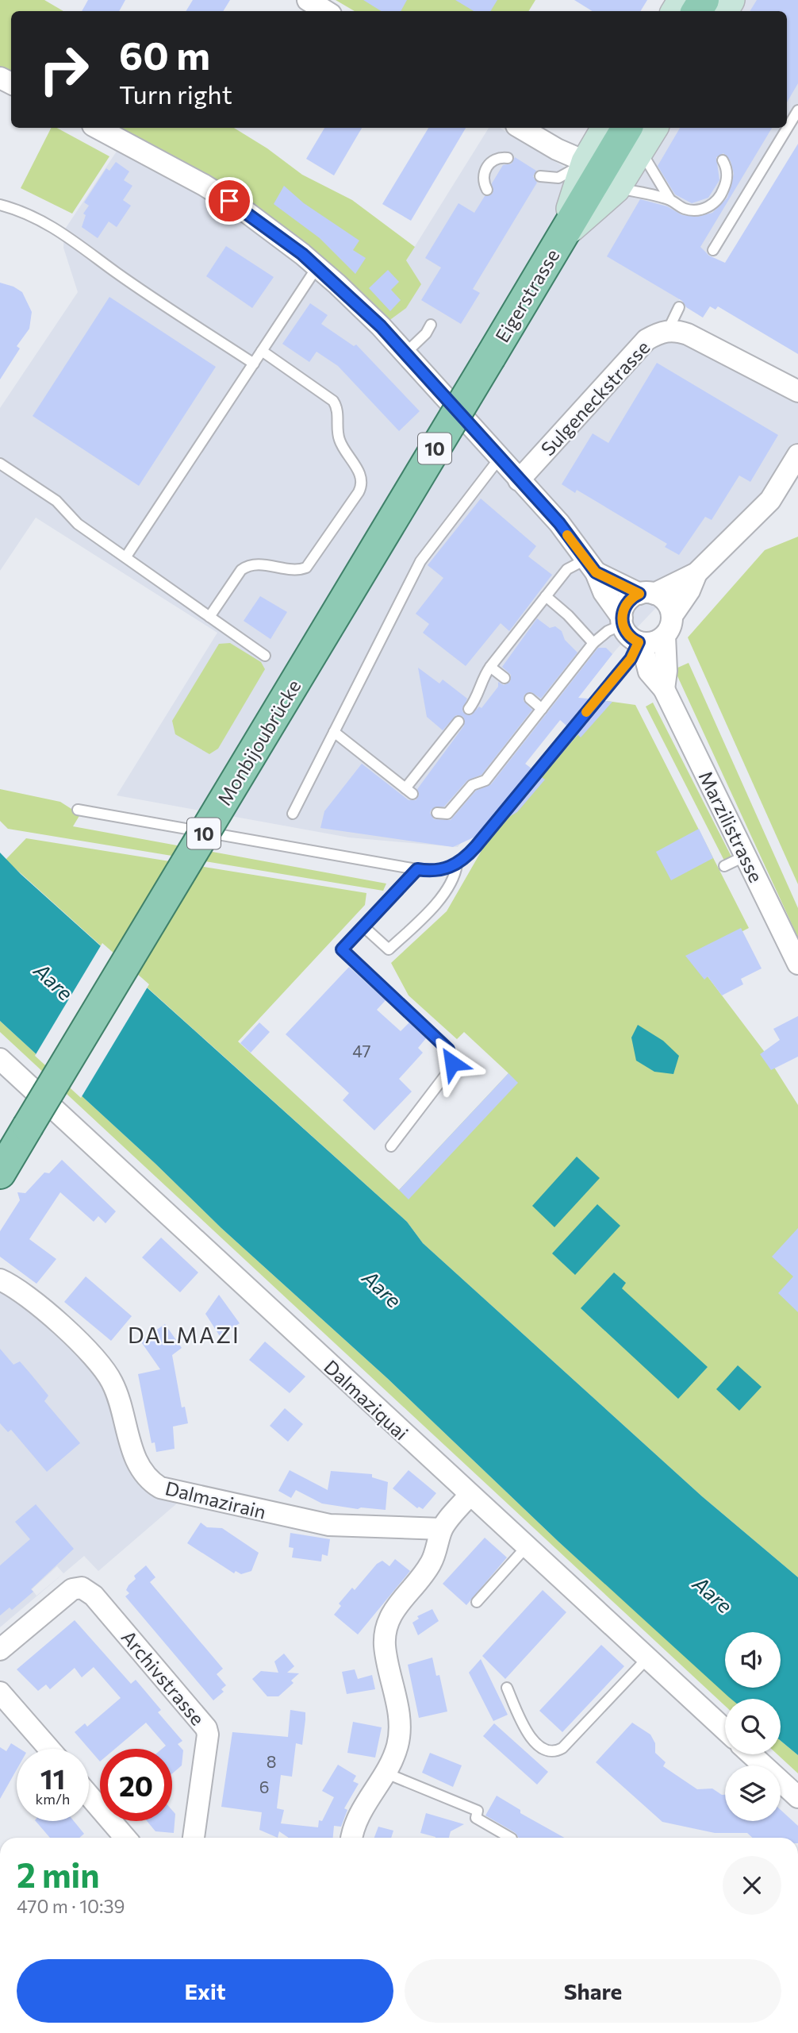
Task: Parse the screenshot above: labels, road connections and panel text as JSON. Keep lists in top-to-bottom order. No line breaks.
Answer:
{"streets":{"main road":["Eigerstrasse","10","Monbijoubrücke"],"street":["Sulgeneckstrasse","Marzilistrasse","Dalmaziquai","Dalmazirain","Archivstrasse"]},"crossings":[["Eigerstrasse","Monbijoubrücke"]],"districts":["DALMAZI"],"water":["Aare"],"house_numbers":["47","8","6"],"page":{"turn":["60 m","Turn right"],"speed":"11 km/h","limit":"20","heading":["2 min","470 m · 10:39"],"buttons":["Exit","Share"]}}
